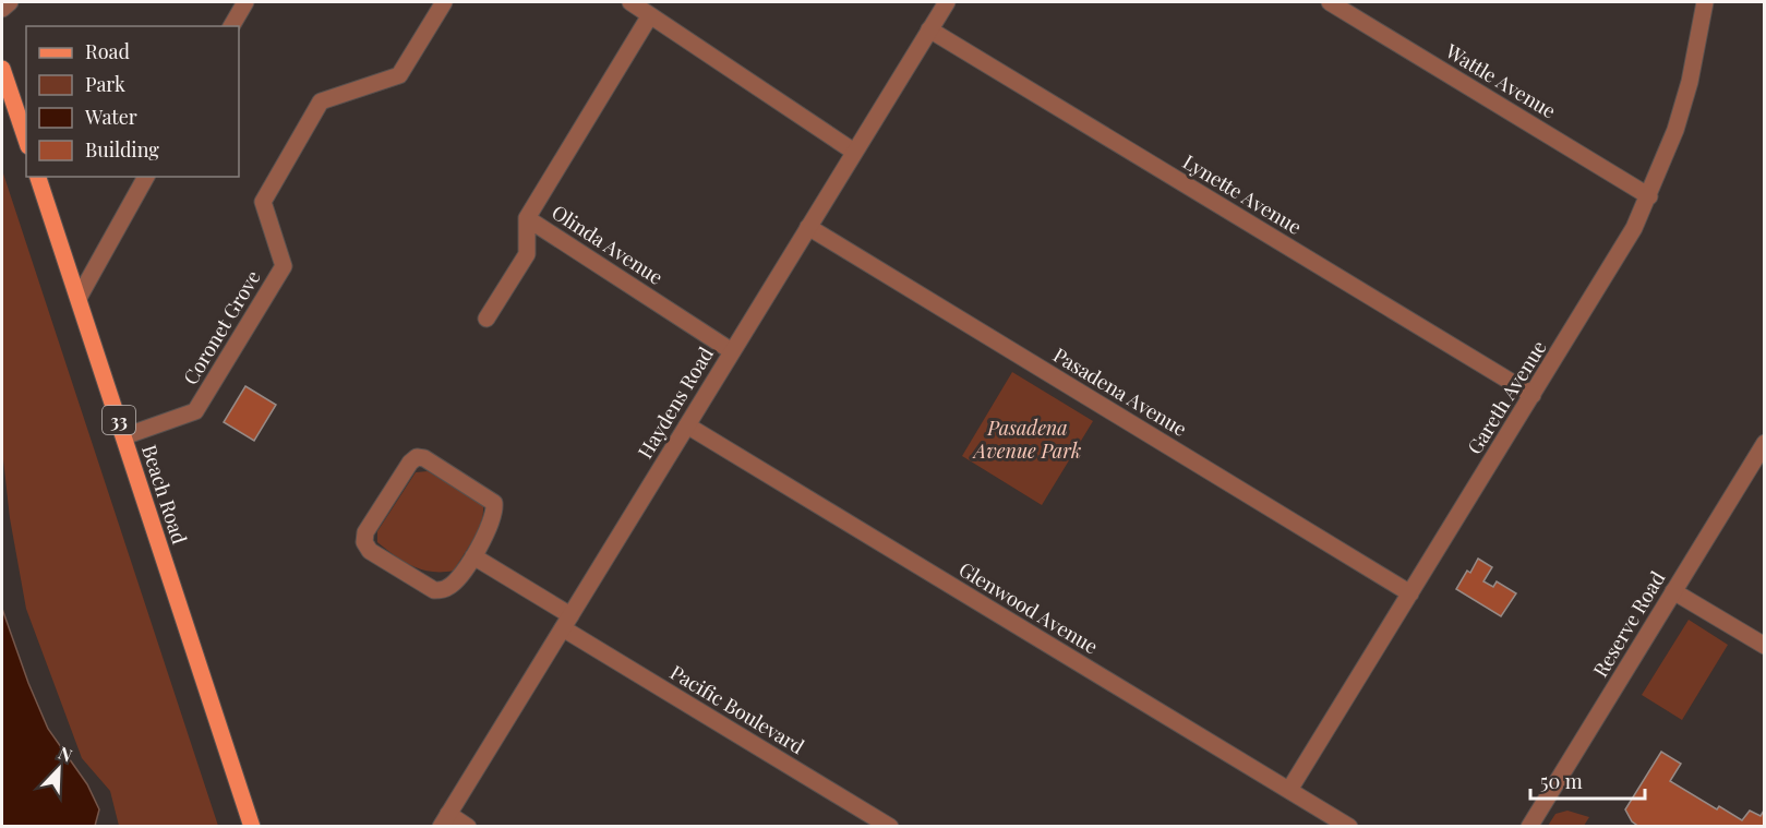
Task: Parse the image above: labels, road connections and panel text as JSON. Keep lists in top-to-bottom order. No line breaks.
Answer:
{"streets":{"main road":["33","Beach Road"],"street":["Wattle Avenue","Lynette Avenue","Olinda Avenue","Coronet Grove","Pasadena Avenue","Gareth Avenue","Haydens Road","Glenwood Avenue","Reserve Road","Pacific Boulevard"]},"crossings":[["Wattle Avenue","Gareth Avenue"],["Lynette Avenue","Gareth Avenue"],["Lynette Avenue","Haydens Road"],["Olinda Avenue","Haydens Road"],["Coronet Grove","Beach Road"],["Pasadena Avenue","Gareth Avenue"],["Pasadena Avenue","Haydens Road"],["Gareth Avenue","Glenwood Avenue"],["Haydens Road","Glenwood Avenue"],["Haydens Road","Pacific Boulevard"]],"parks":["Pasadena Avenue Park"],"legend":["Road","Park","Water","Building"],"scale_bar":"50 m","north":"top right"}
